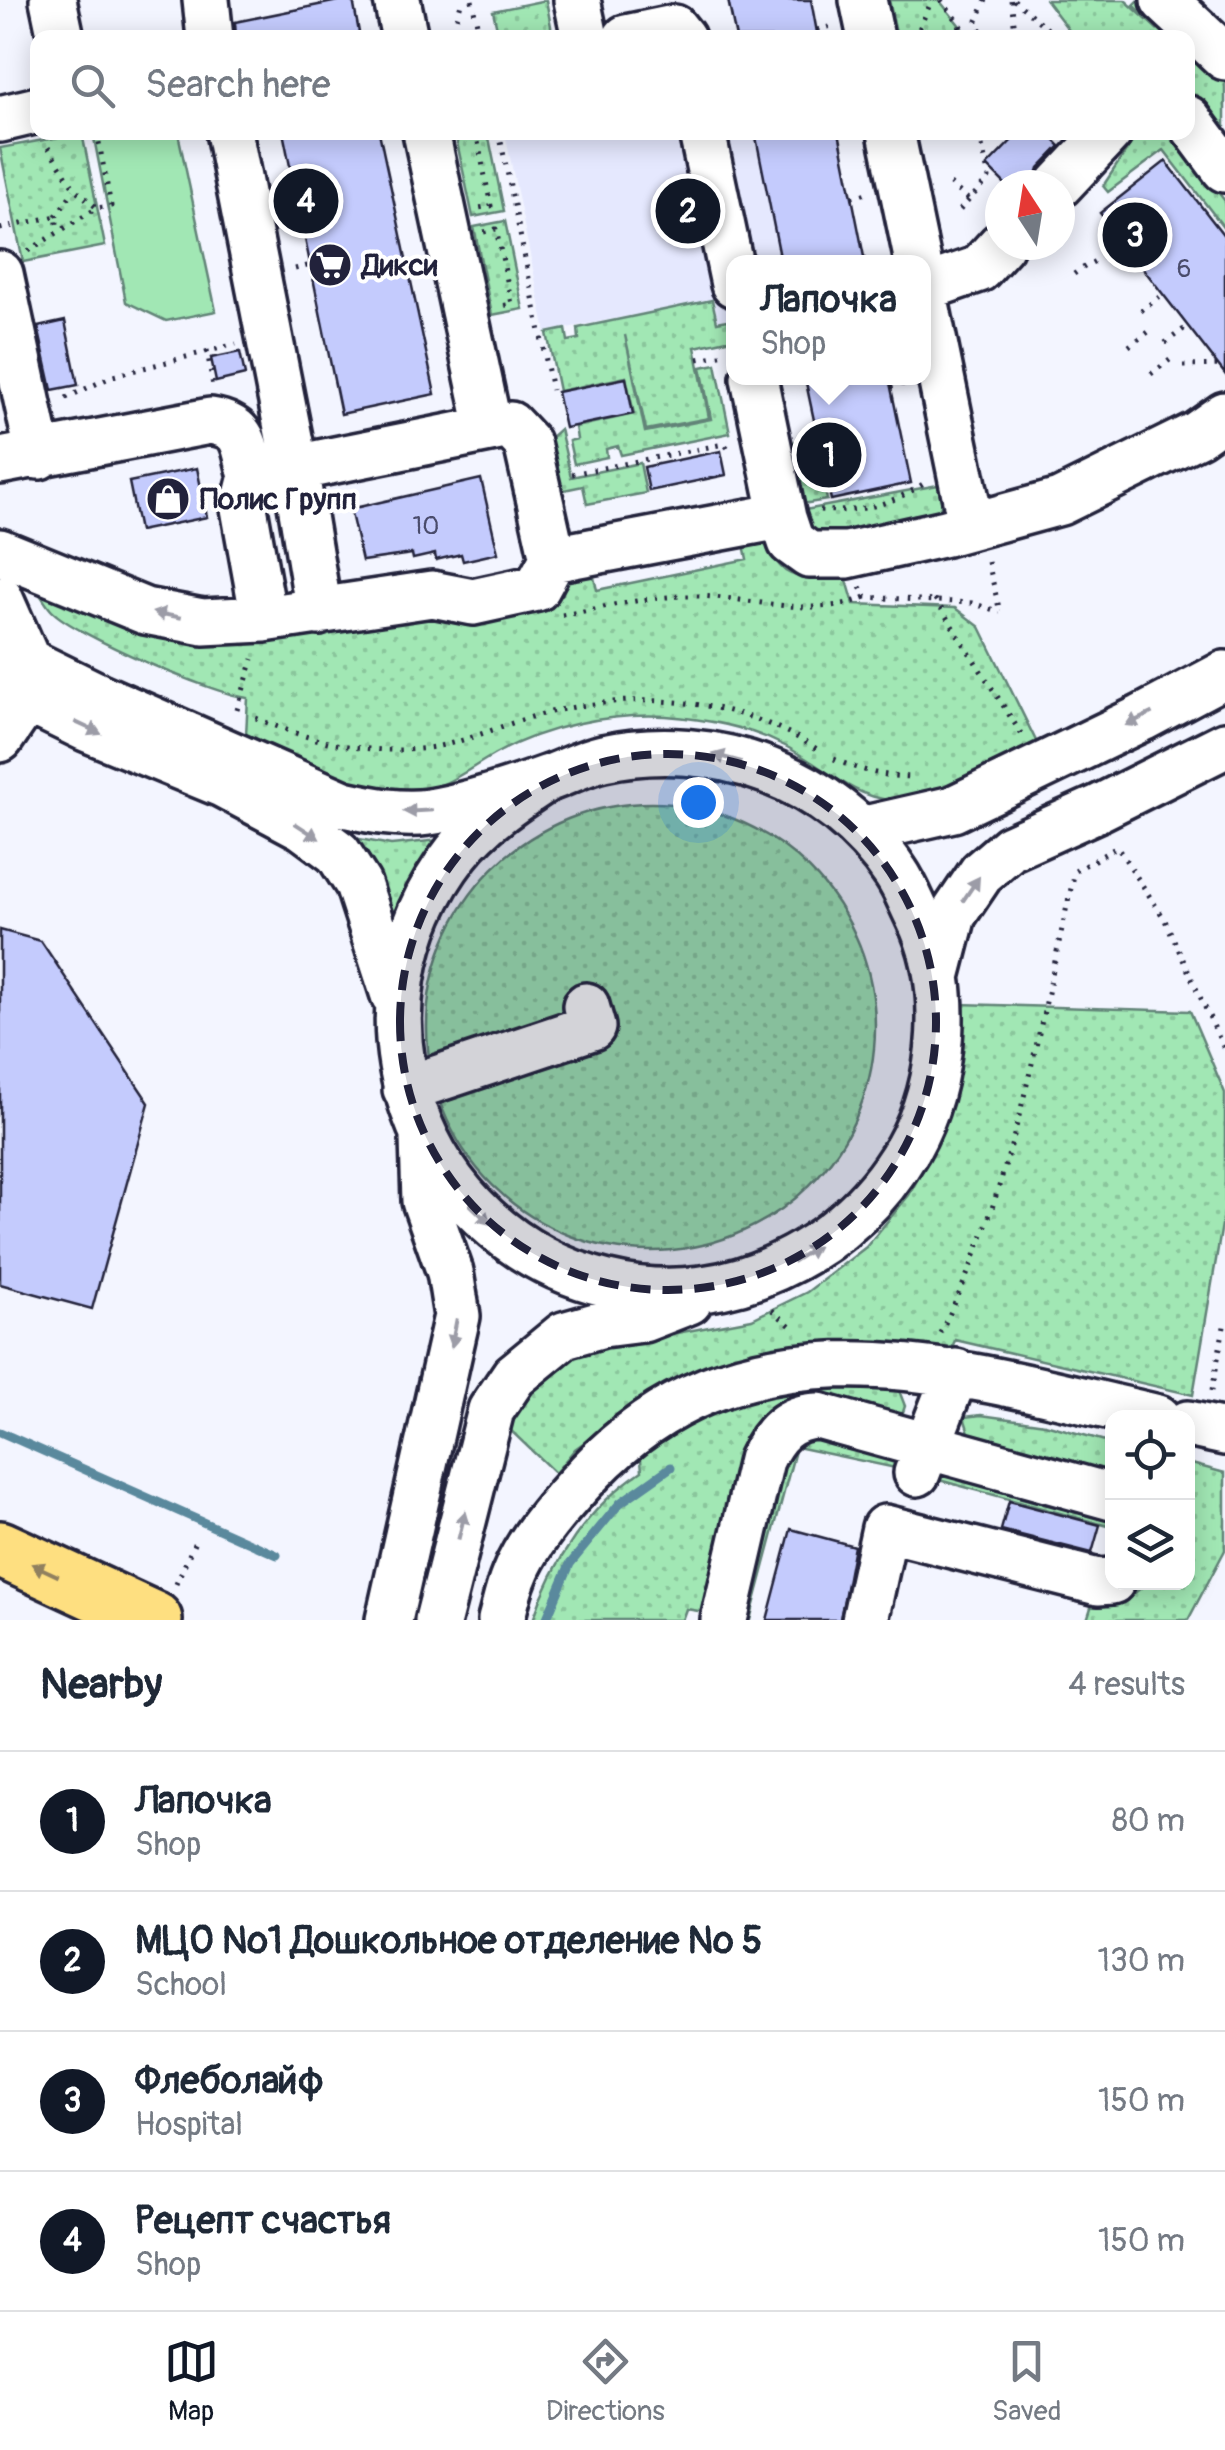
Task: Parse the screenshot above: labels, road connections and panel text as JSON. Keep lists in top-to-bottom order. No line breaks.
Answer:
{"places":{"supermarket":["Дикси"],"shop":["Полис Групп"]},"house_numbers":["6","10"],"north":"top","page":{"search":"Search here","pins":["4","2","3","1"],"popup":["Лапочка","Shop"],"heading":["Nearby","4 results"],"list":[{"mark":"1","name":"Лапочка","note":"Shop","value":"80 m"},{"mark":"2","name":"МЦО №1 Дошкольное отделение № 5","note":"School","value":"130 m"},{"mark":"3","name":"Флеболайф","note":"Hospital","value":"150 m"},{"mark":"4","name":"Рецепт счастья","note":"Shop","value":"150 m"}],"nav":["Map","Directions","Saved"]}}
